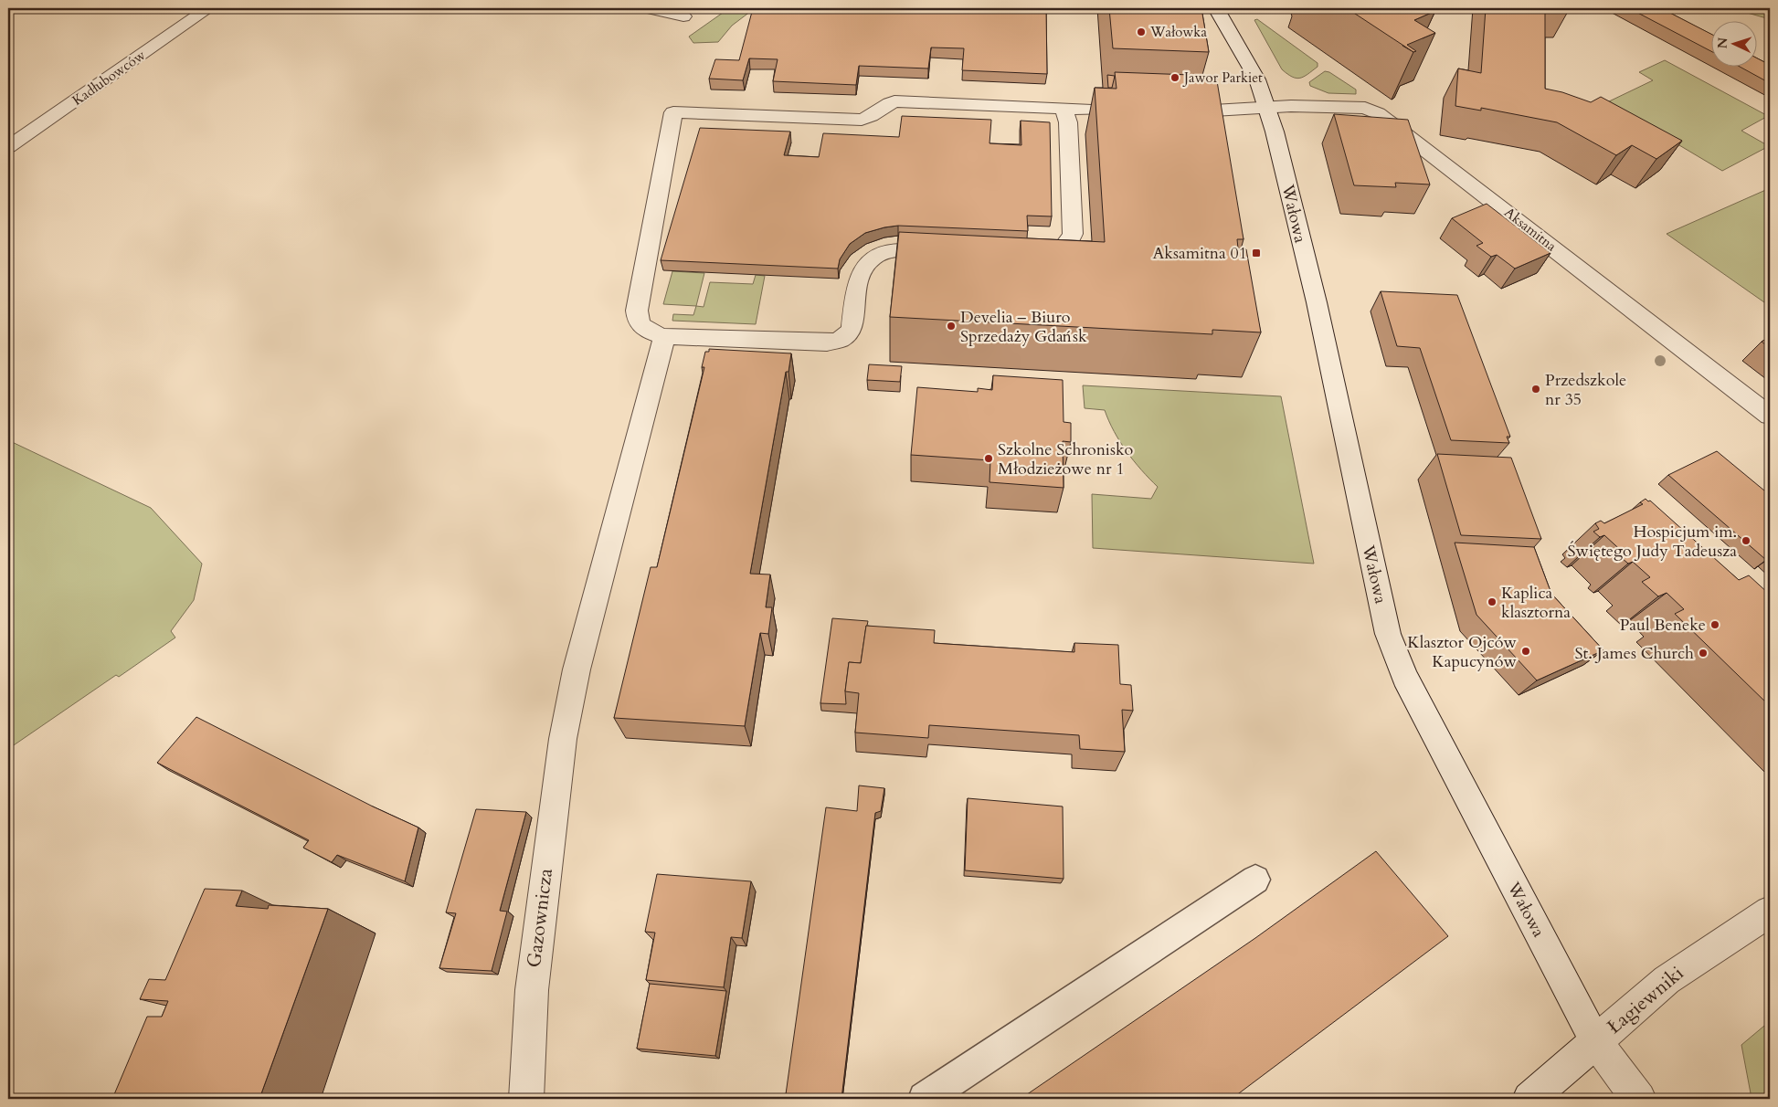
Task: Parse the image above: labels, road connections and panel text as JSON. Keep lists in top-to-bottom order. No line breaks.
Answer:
{"streets":{"street":["Kadłubowców","Wałowa","Aksamitna","Gazownicza","Łagiewniki"]},"crossings":[["Wałowa","Aksamitna"],["Wałowa","Łagiewniki"]],"places":{"other":["Wałowka","Jawor Parkiet","Develia – Biuro Sprzedaży Gdańsk","Przedszkole nr 35","Szkolne Schronisko Młodzieżowe nr 1","Hospicjum im. Świętego Judy Tadeusza","Kaplica klasztorna","Paul Beneke","Klasztor Ojców Kapucynów","St. James Church"],"transit":["Aksamitna 01"]},"north":"left"}
